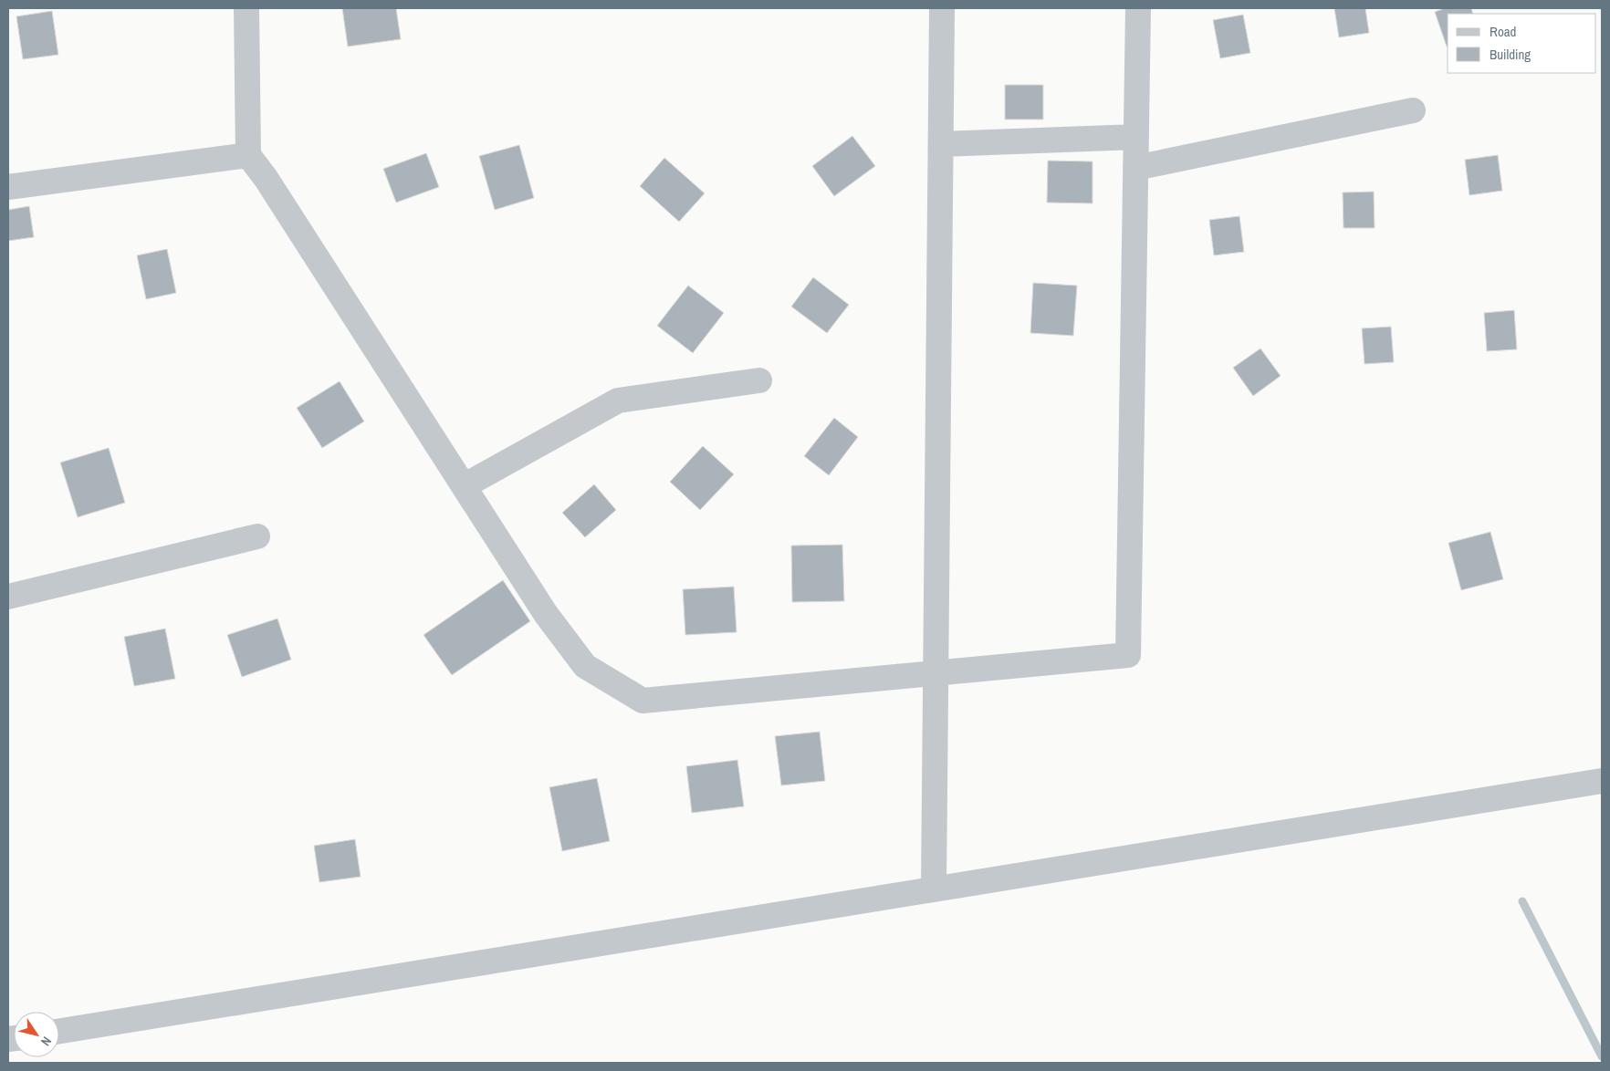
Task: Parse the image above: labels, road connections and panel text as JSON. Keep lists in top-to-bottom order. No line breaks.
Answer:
{"legend":["Road","Building"],"north":"bottom right"}
